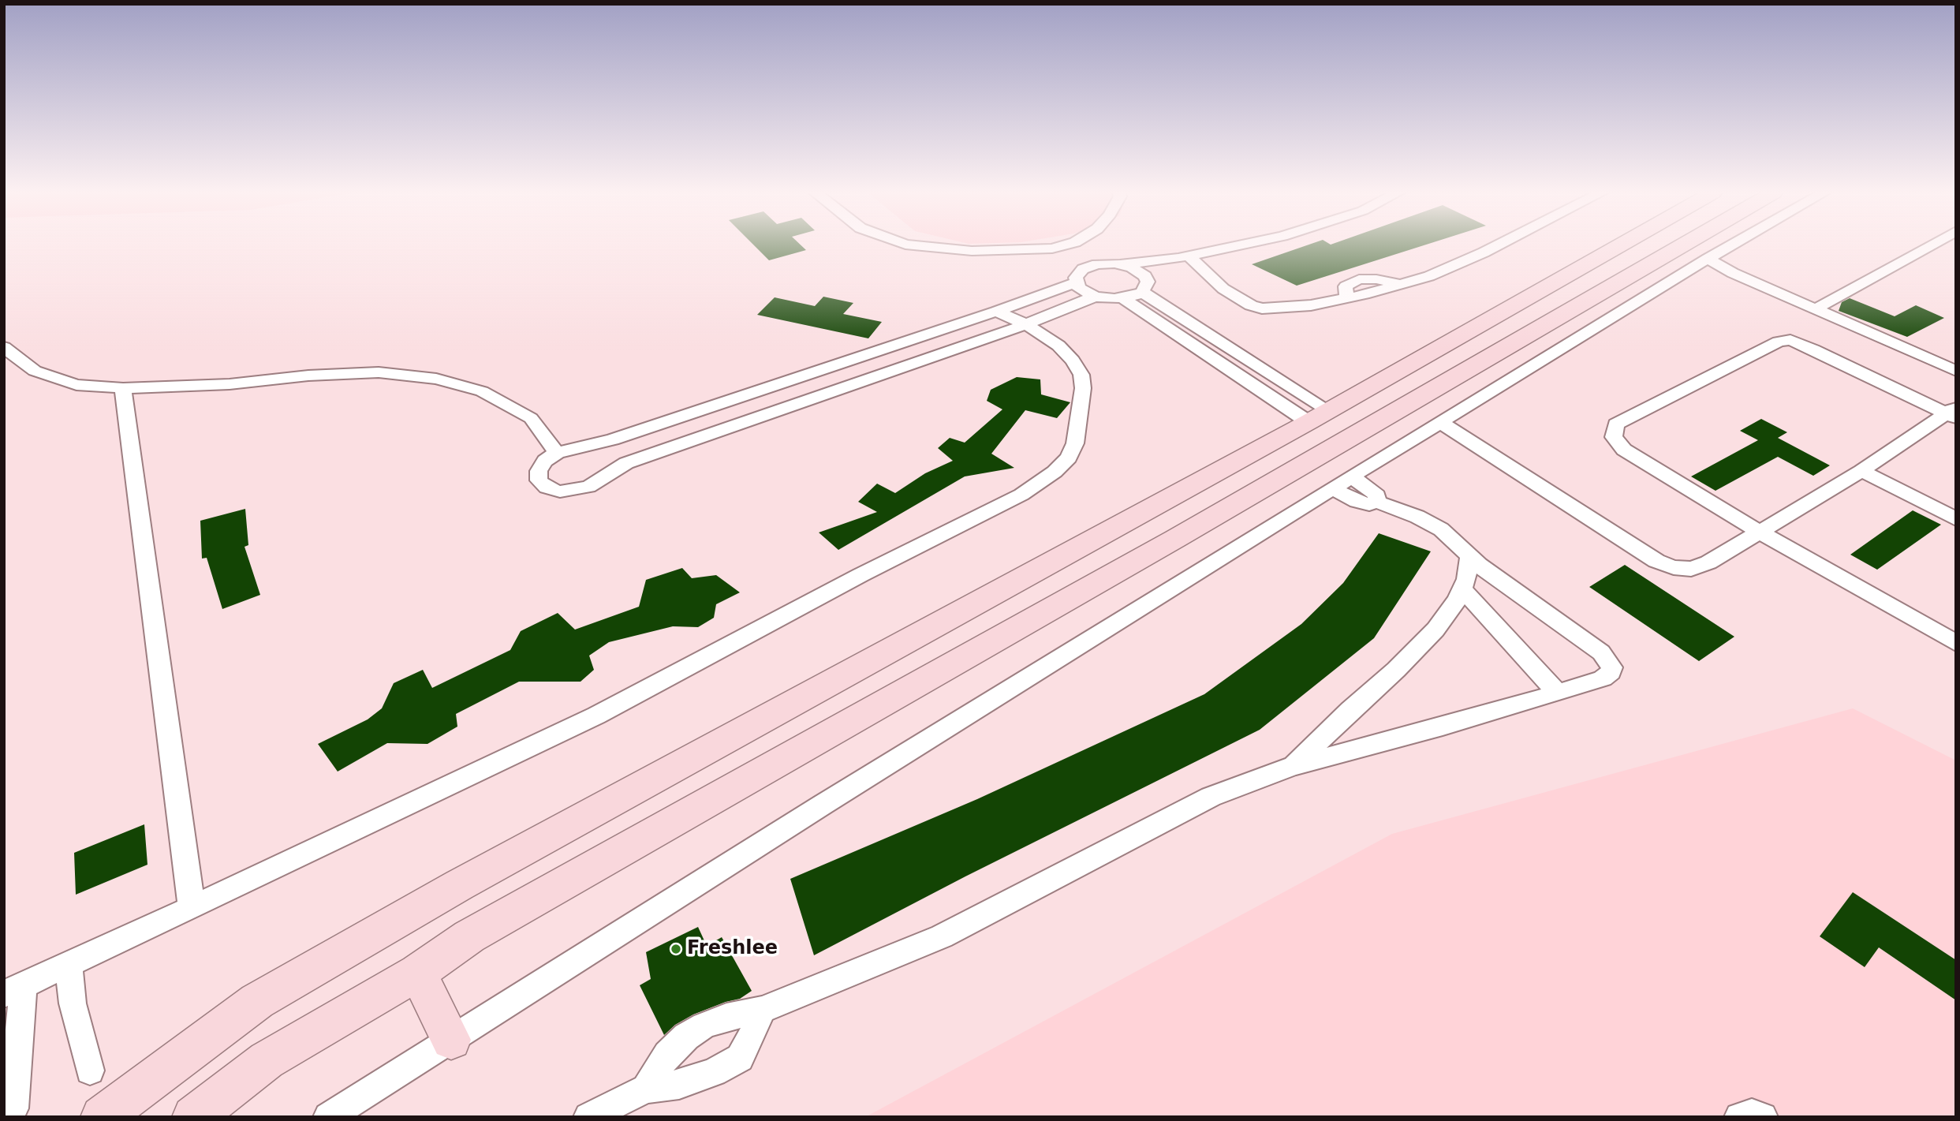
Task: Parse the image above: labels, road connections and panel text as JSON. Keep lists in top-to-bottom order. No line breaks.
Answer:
{"places":["Freshlee"]}
